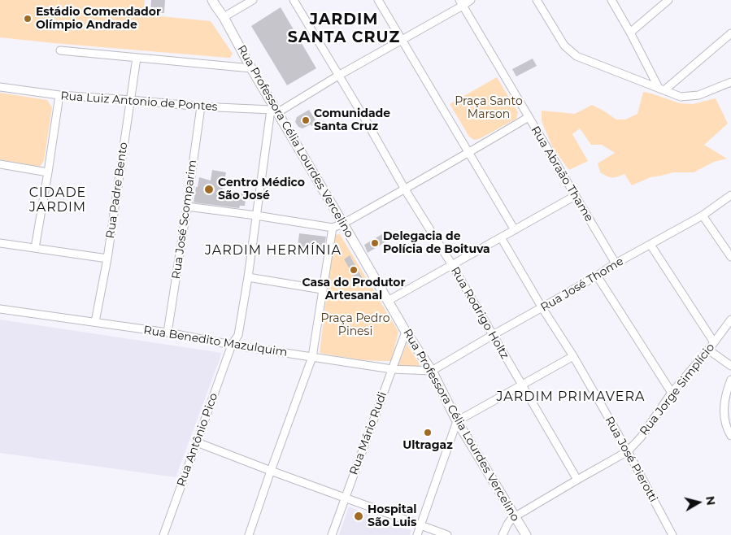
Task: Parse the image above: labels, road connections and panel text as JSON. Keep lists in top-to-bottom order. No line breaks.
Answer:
{"streets":{"main road":["Rua Professora Célia Lourdes Vercelino"],"street":["Rua Luiz Antonio de Pontes","Rua Abraão Thame","Rua Padre Bento","Rua José Scomparim","Rua José Thome","Rua Rodrigo Holtz","Rua Benedito Mazulquim","Rua Jorge Simplício","Rua Mário Rudi","Rua Antônio Pico","Rua José Pierotti"]},"crossings":[["Rua Luiz Antonio de Pontes","Rua Professora Célia Lourdes Vercelino"],["Rua Luiz Antonio de Pontes","Rua Padre Bento"],["Rua Luiz Antonio de Pontes","Rua José Scomparim"],["Rua Luiz Antonio de Pontes","Rua Antônio Pico"],["Rua Professora Célia Lourdes Vercelino","Rua José Thome"],["Rua Professora Célia Lourdes Vercelino","Rua Benedito Mazulquim"],["Rua Professora Célia Lourdes Vercelino","Rua Jorge Simplício"],["Rua Professora Célia Lourdes Vercelino","Rua Mário Rudi"],["Rua Professora Célia Lourdes Vercelino","Rua Antônio Pico"],["Rua Abraão Thame","Rua José Thome"],["Rua Padre Bento","Rua Benedito Mazulquim"],["Rua José Scomparim","Rua Benedito Mazulquim"],["Rua José Thome","Rua Rodrigo Holtz"],["Rua José Thome","Rua Benedito Mazulquim"],["Rua José Thome","Rua José Pierotti"],["Rua Rodrigo Holtz","Rua Jorge Simplício"],["Rua Benedito Mazulquim","Rua Mário Rudi"],["Rua Benedito Mazulquim","Rua Antônio Pico"],["Rua Jorge Simplício","Rua José Pierotti"]],"districts":["JARDIM SANTA CRUZ","CIDADE JARDIM","JARDIM HERMÍNIA","JARDIM PRIMAVERA"],"parks":["Praça Santo Marson","Praça Pedro Pinesi"],"places":["Estádio Comendador Olímpio Andrade","Comunidade Santa Cruz","Centro Médico São José","Delegacia de Polícia de Boituva","Casa do Produtor Artesanal","Ultragaz","Hospital São Luis"],"north":"right"}
